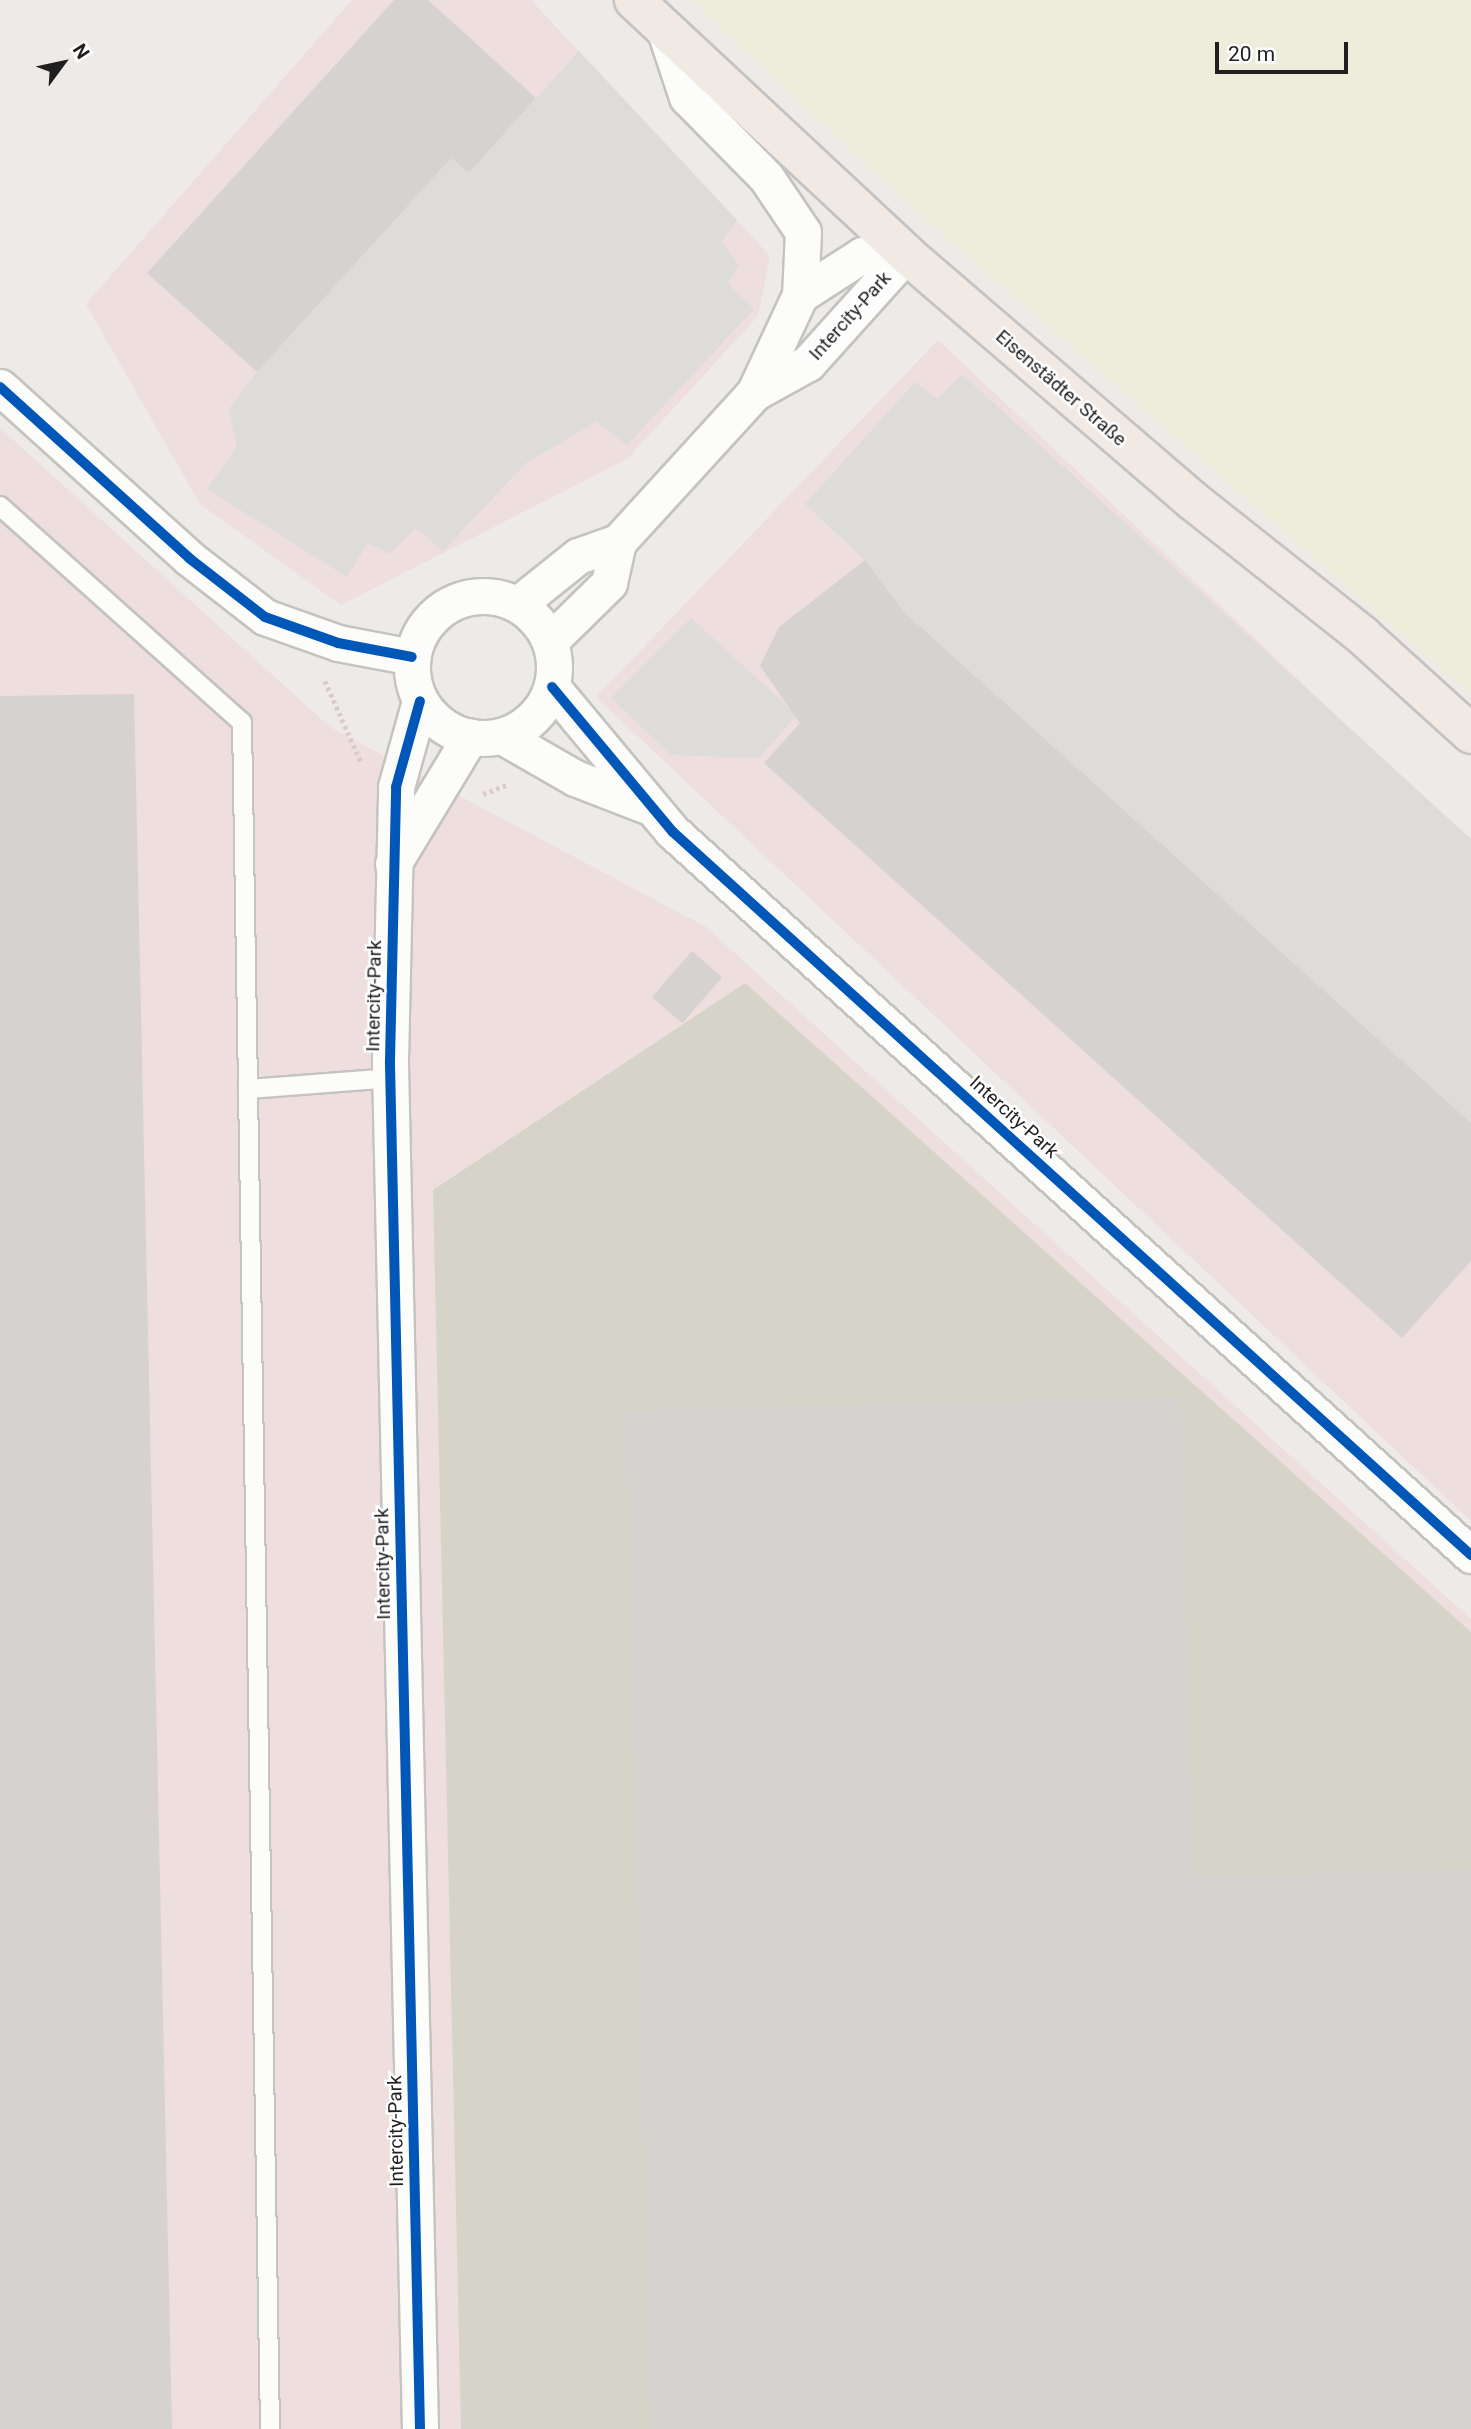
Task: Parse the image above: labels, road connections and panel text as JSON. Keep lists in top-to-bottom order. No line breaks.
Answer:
{"streets":{"main road":["Eisenstädter Straße"],"street":["Intercity-Park"]},"crossings":[["Intercity-Park","Eisenstädter Straße"]],"scale_bar":"20 m","north":"top right"}
